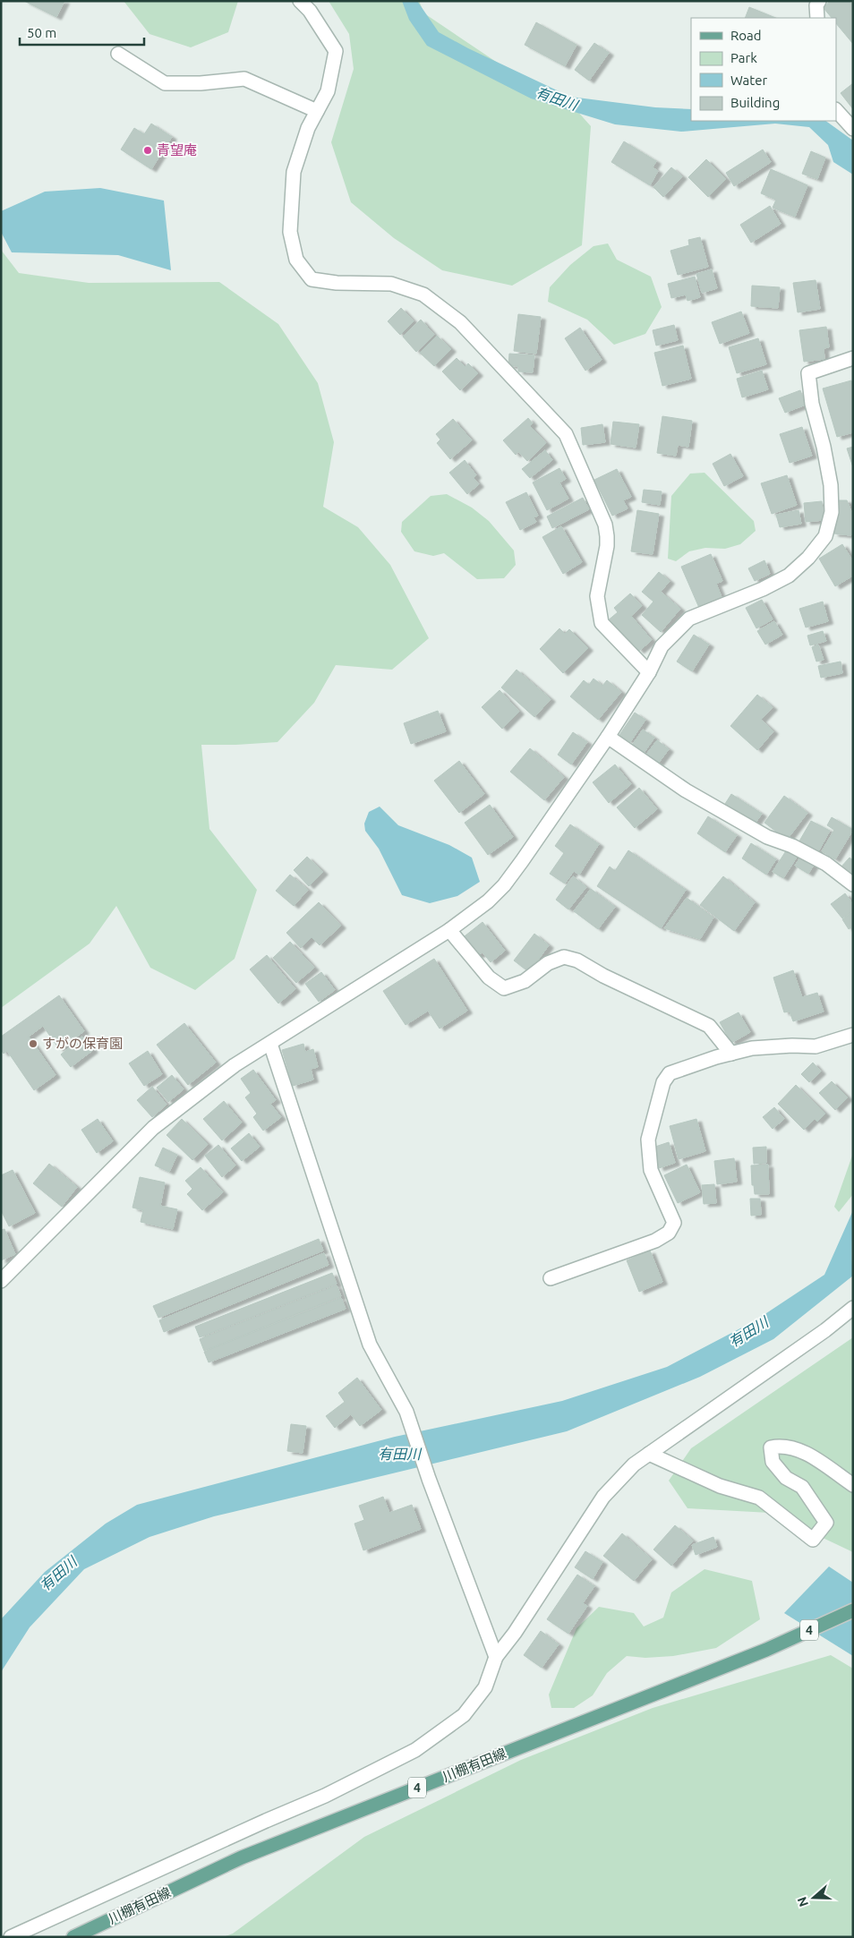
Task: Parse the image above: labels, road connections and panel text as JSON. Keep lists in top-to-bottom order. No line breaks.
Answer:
{"streets":{"main road":["4","川棚有田線"]},"water":["有田川"],"places":["青望庵","すがの保育園"],"legend":["Road","Park","Water","Building"],"scale_bar":"50 m","north":"left"}
